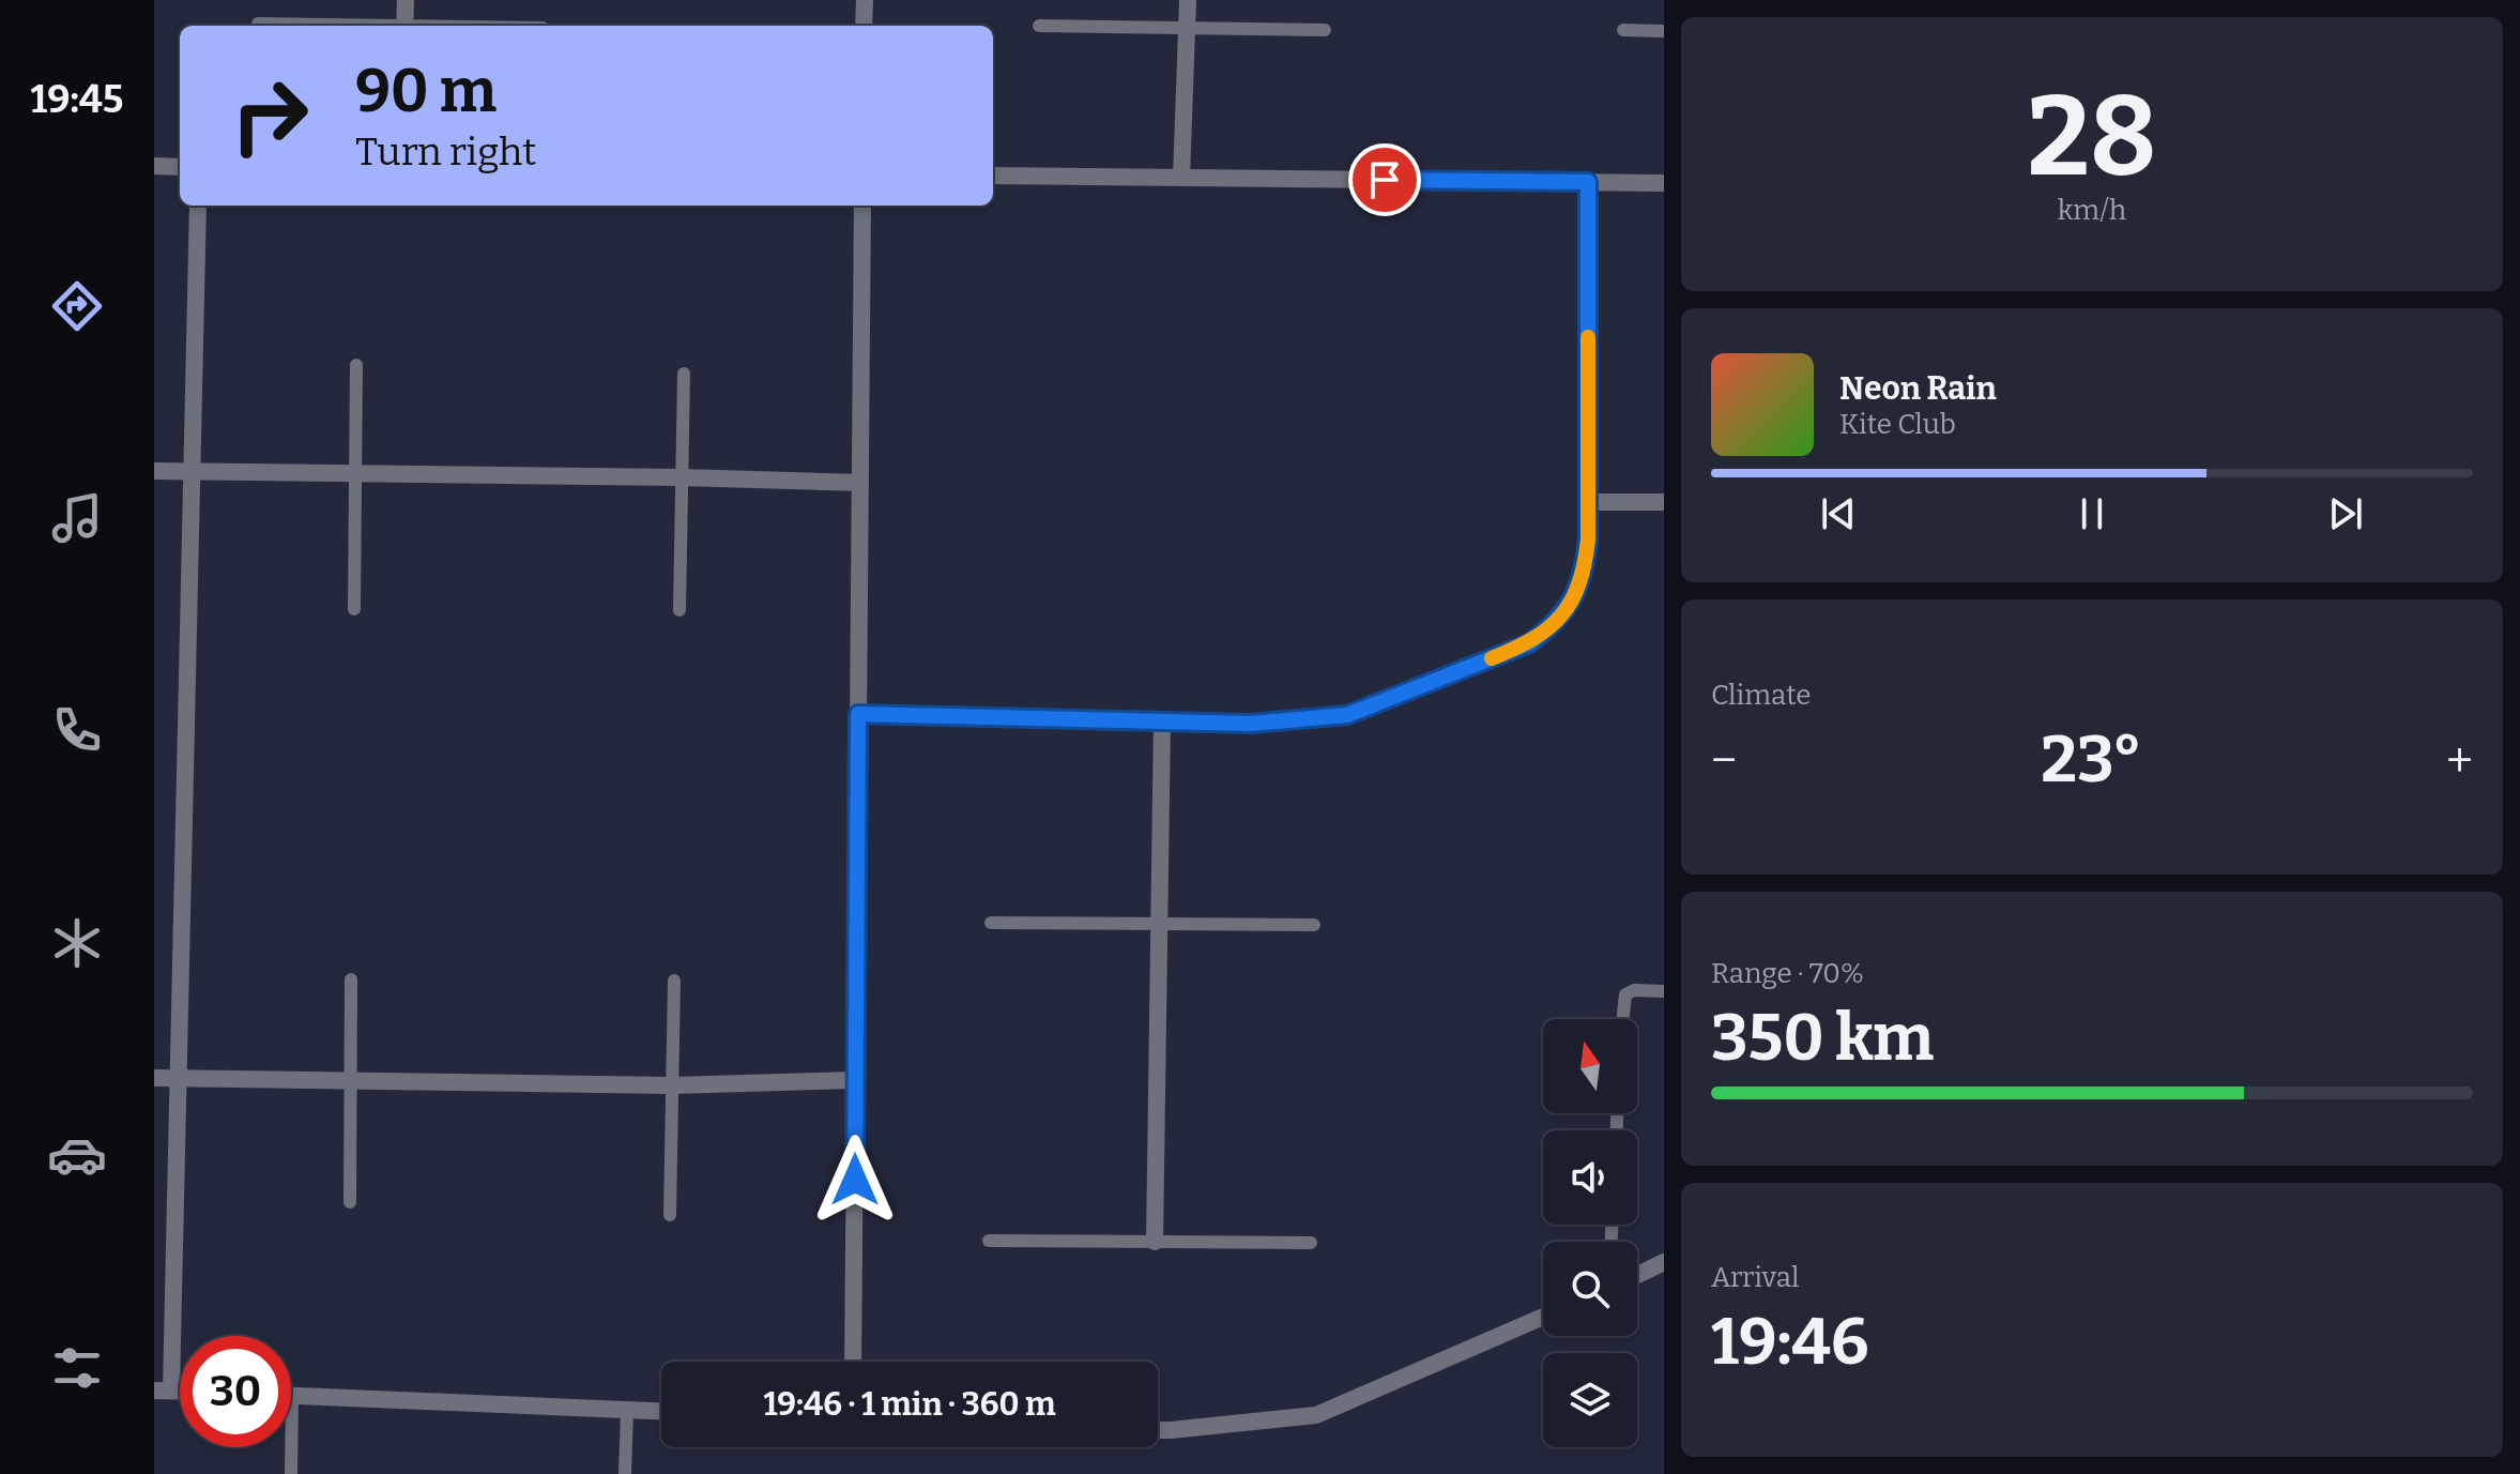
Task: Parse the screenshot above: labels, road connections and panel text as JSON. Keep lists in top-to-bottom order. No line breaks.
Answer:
{"north":"top","page":{"tabs":"19:45","tile":[["28","km/h"],"Climate",["Range · 70%","350 km"],["Arrival","19:46"]],"turn":["90 m","Turn right"],"song":["Neon Rain","Kite Club"],"heat":["−","23°","+"],"limit":"30","trip":"19:46 · 1 min · 360 m"}}
